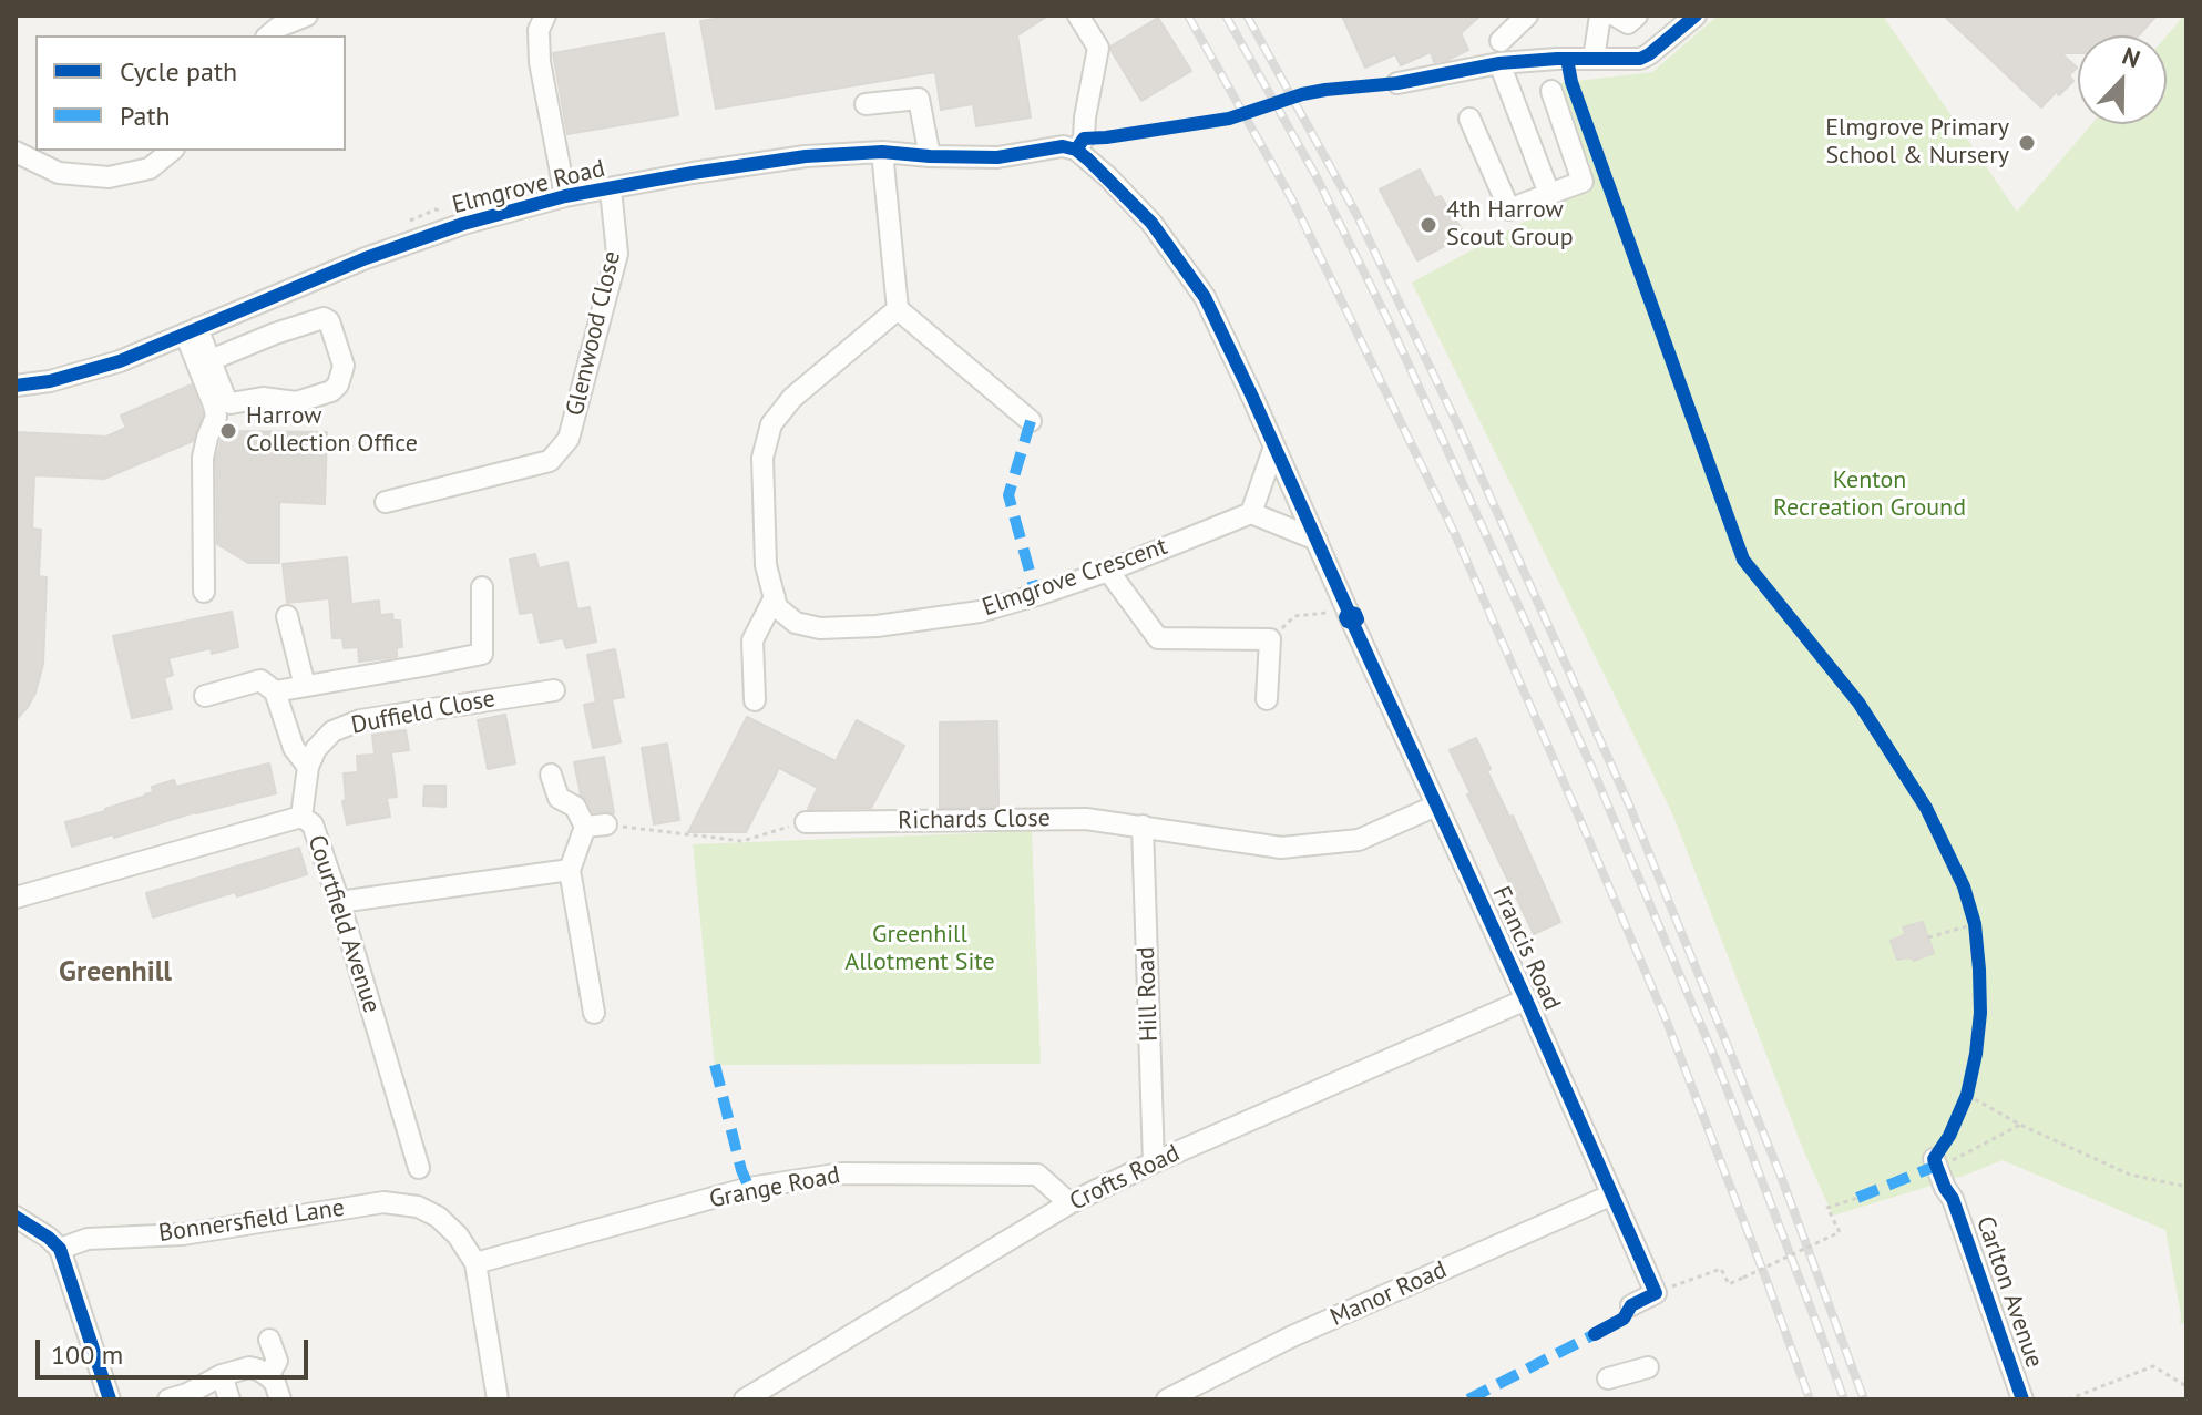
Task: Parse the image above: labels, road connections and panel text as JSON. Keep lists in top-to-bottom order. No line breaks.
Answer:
{"streets":{"street":["Elmgrove Road","Glenwood Close","Elmgrove Crescent","Duffield Close","Richards Close","Courtfield Avenue","Francis Road","Hill Road","Crofts Road","Grange Road","Bonnersfield Lane","Carlton Avenue","Manor Road"]},"crossings":[["Elmgrove Road","Glenwood Close"],["Elmgrove Road","Francis Road"],["Duffield Close","Courtfield Avenue"],["Richards Close","Francis Road"],["Richards Close","Hill Road"],["Francis Road","Crofts Road"],["Francis Road","Manor Road"],["Hill Road","Crofts Road"],["Crofts Road","Grange Road"],["Grange Road","Bonnersfield Lane"]],"districts":["Greenhill"],"parks":["Kenton Recreation Ground","Greenhill Allotment Site"],"places":["Elmgrove Primary School & Nursery","4th Harrow Scout Group","Harrow Collection Office"],"legend":["Cycle path","Path"],"scale_bar":"100 m","north":"top"}
